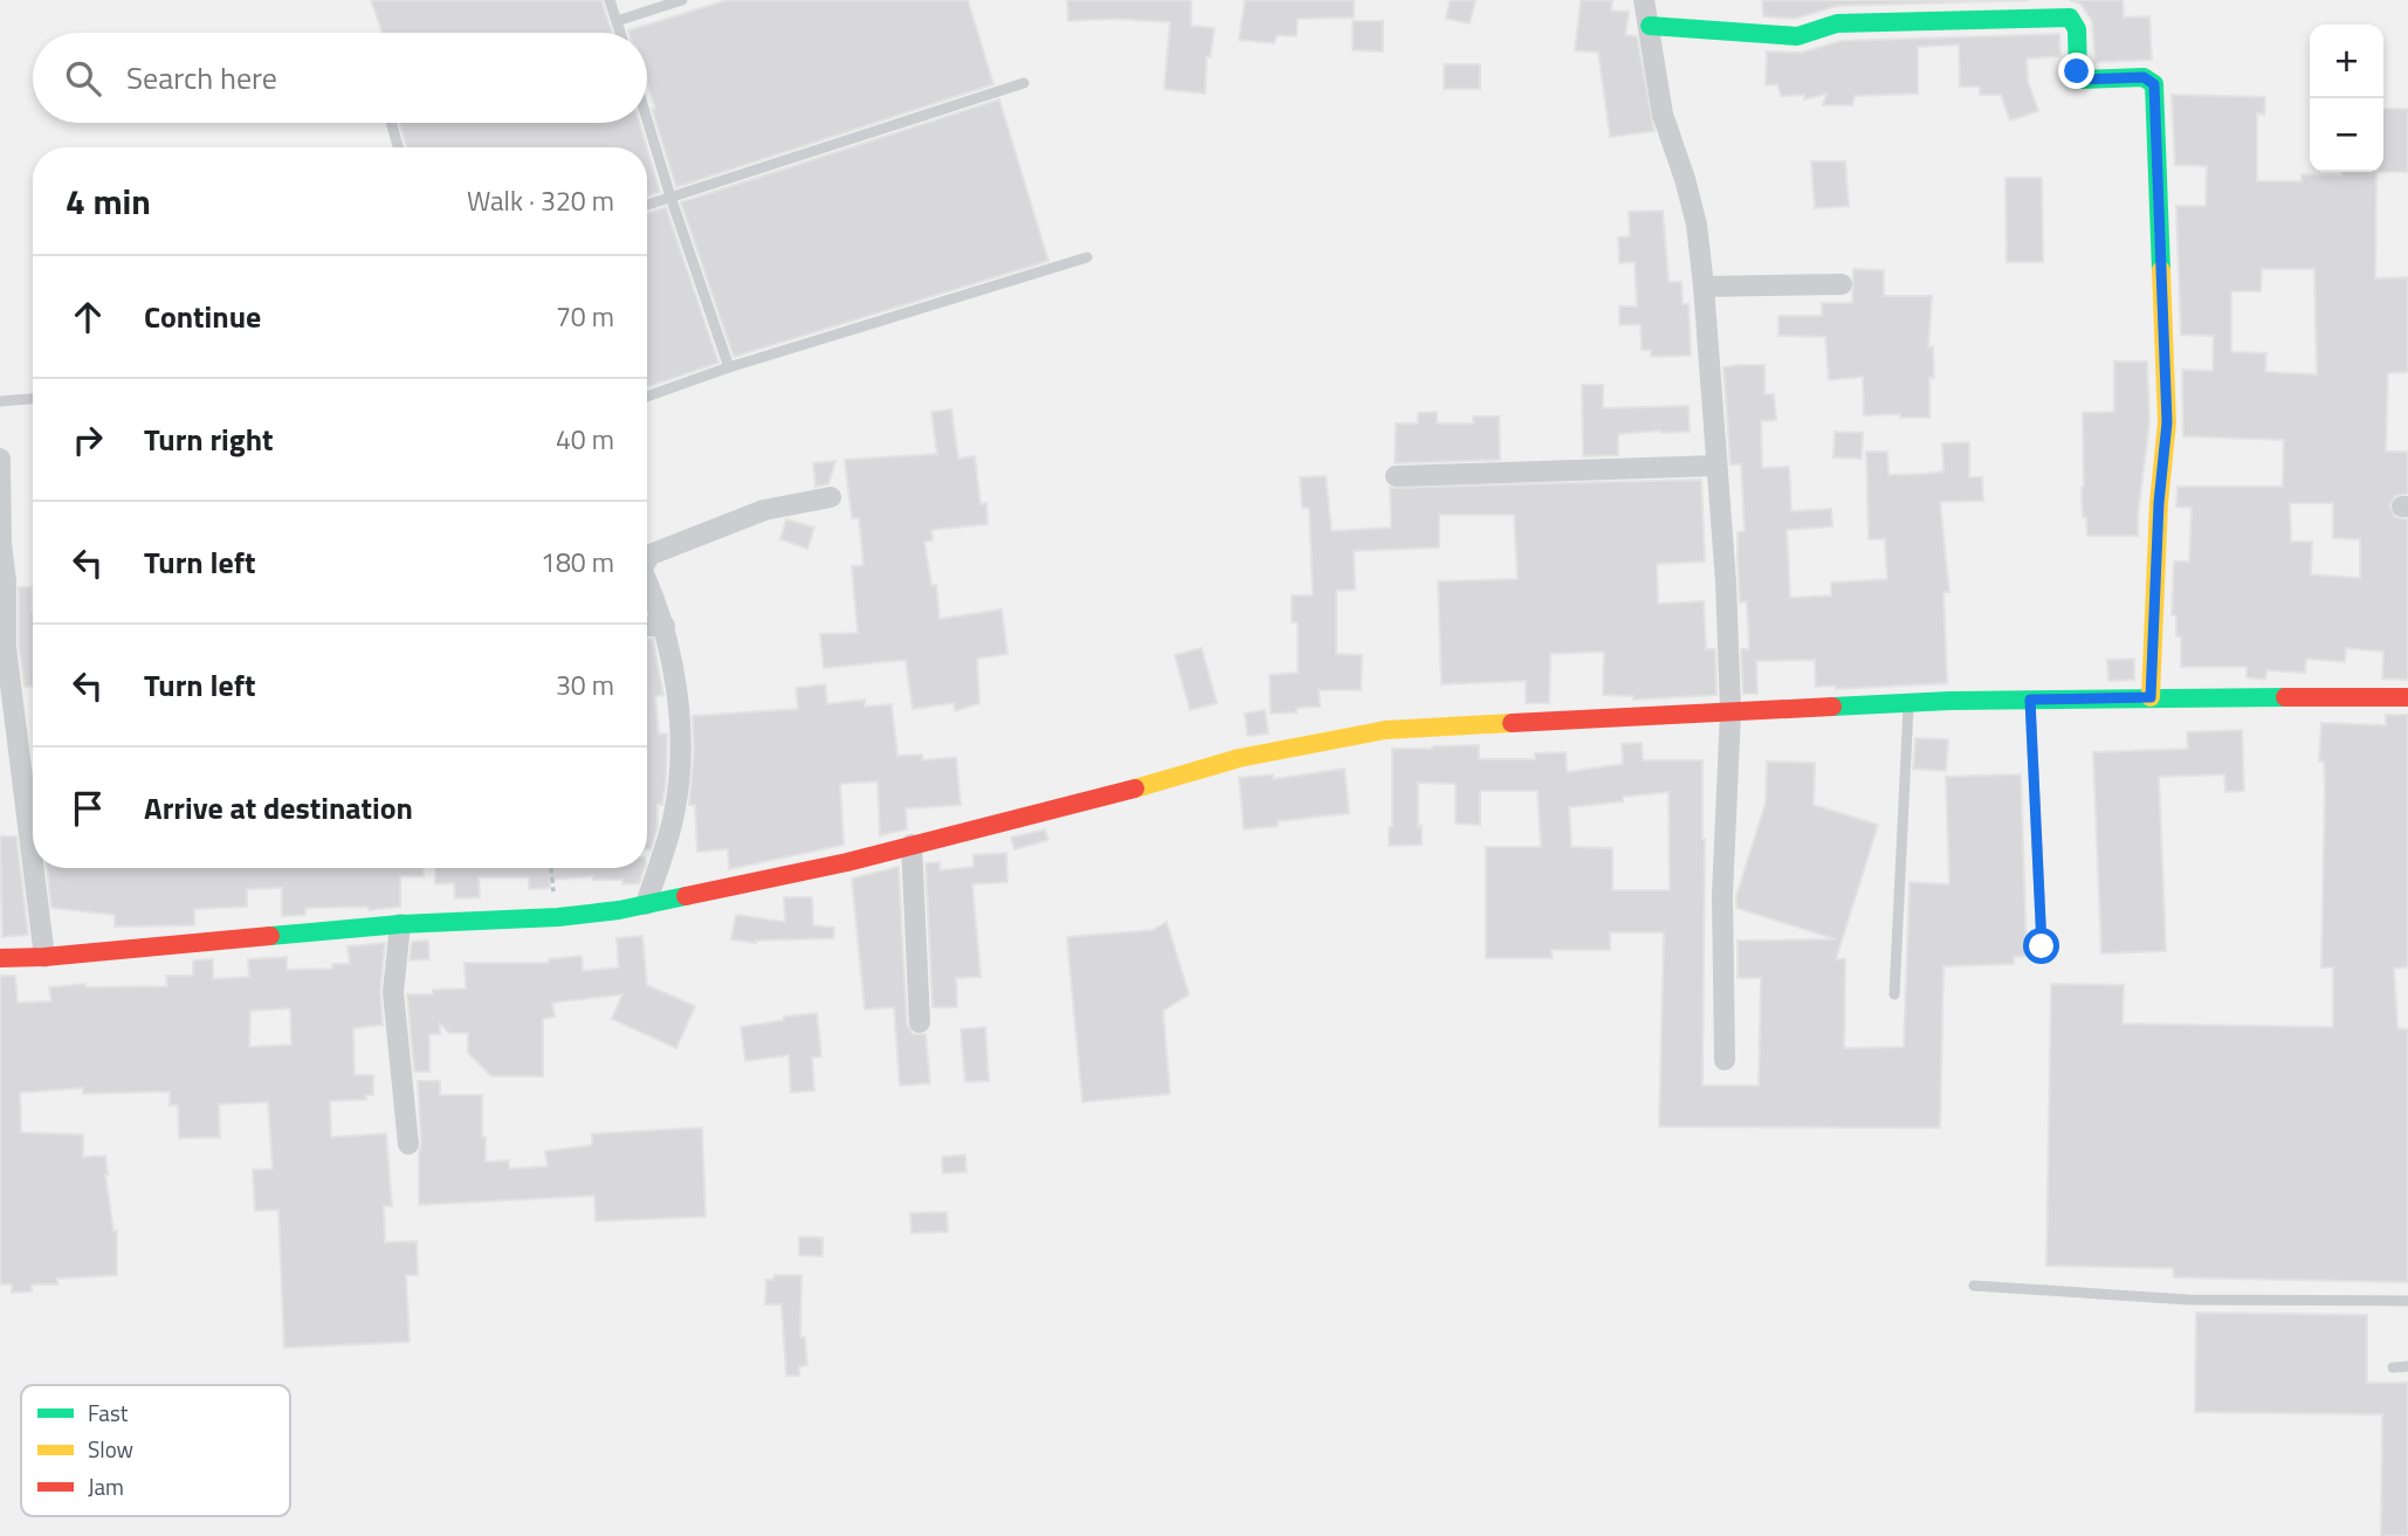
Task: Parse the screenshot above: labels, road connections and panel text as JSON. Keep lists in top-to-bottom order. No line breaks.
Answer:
{"legend":["Fast","Slow","Jam"],"page":{"map_buttons":["+","−"],"search":"Search here","heading":["4 min","Walk · 320 m"],"list":[["Continue","70 m"],["Turn right","40 m"],["Turn left","180 m"],["Turn left","30 m"],"Arrive at destination"]}}
